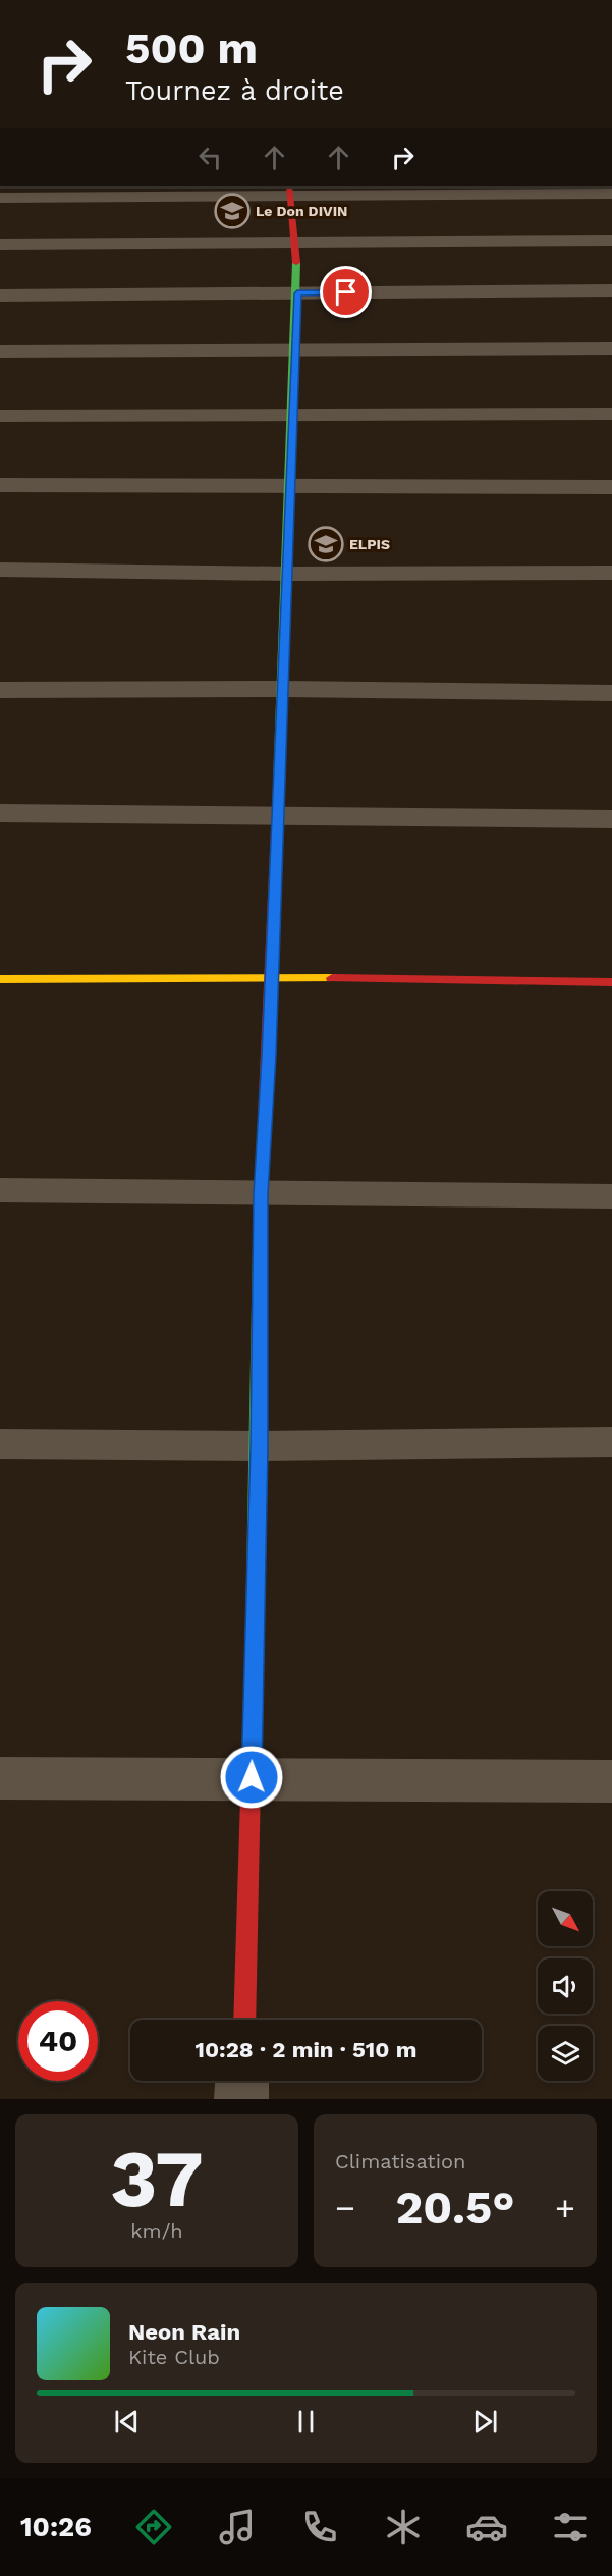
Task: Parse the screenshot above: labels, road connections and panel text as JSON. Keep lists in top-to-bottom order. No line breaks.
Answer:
{"places":{"school or university":["Le Don DIVIN","ELPIS"]},"north":"bottom right","page":{"turn":["500 m","Tournez à droite"],"limit":"40","trip":"10:28 · 2 min · 510 m","tile":[["37","km/h"],"Climatisation"],"heat":["−","20.5°","+"],"song":["Neon Rain","Kite Club"],"tabs":"10:26"}}
